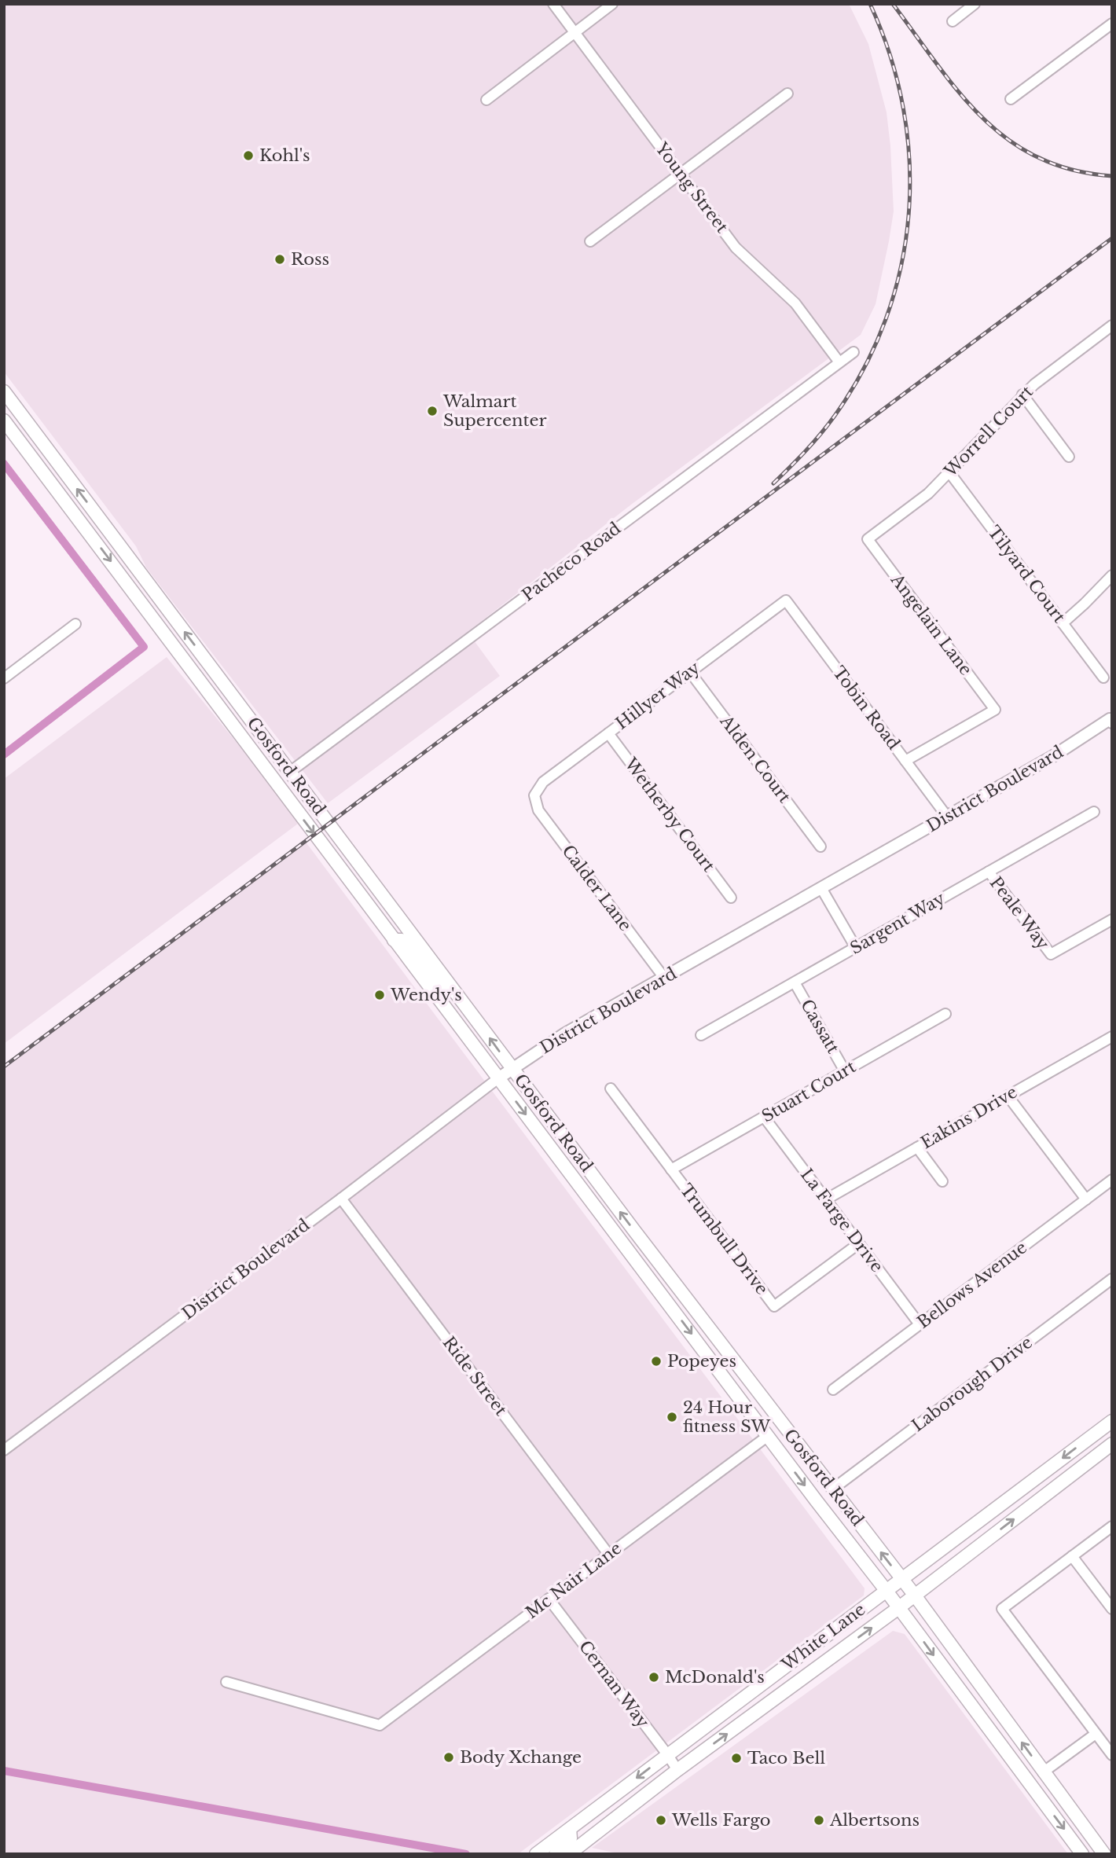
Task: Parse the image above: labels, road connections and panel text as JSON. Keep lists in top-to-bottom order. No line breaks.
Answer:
{"streets":{"main road":["Gosford Road","White Lane"],"street":["Young Street","Worrell Court","Pacheco Road","Tilyard Court","Angelain Lane","Hillyer Way","Tobin Road","Alden Court","District Boulevard","Wetherby Court","Calder Lane","Peale Way","Sargent Way","Cassatt","Stuart Court","Eakins Drive","La Farge Drive","Trumbull Drive","Bellows Avenue","Ride Street","Laborough Drive","Mc Nair Lane","Cernan Way"]},"crossings":[["Young Street","Pacheco Road"],["Worrell Court","Tilyard Court"],["Worrell Court","Angelain Lane"],["Pacheco Road","Gosford Road"],["Angelain Lane","Tobin Road"],["Hillyer Way","Tobin Road"],["Hillyer Way","Alden Court"],["Hillyer Way","Wetherby Court"],["Hillyer Way","Calder Lane"],["Tobin Road","District Boulevard"],["Gosford Road","District Boulevard"],["Gosford Road","Laborough Drive"],["Gosford Road","Mc Nair Lane"],["Gosford Road","White Lane"],["District Boulevard","Calder Lane"],["District Boulevard","Ride Street"],["Peale Way","Sargent Way"],["Sargent Way","Cassatt"],["Cassatt","Stuart Court"],["Stuart Court","La Farge Drive"],["Stuart Court","Trumbull Drive"],["Eakins Drive","La Farge Drive"],["La Farge Drive","Trumbull Drive"],["La Farge Drive","Bellows Avenue"],["Ride Street","Mc Nair Lane"],["Mc Nair Lane","Cernan Way"],["White Lane","Cernan Way"]],"places":["Kohl's","Ross","Walmart Supercenter","Wendy's","Popeyes","24 Hour fitness SW","McDonald's","Body Xchange","Taco Bell","Wells Fargo","Albertsons"]}
